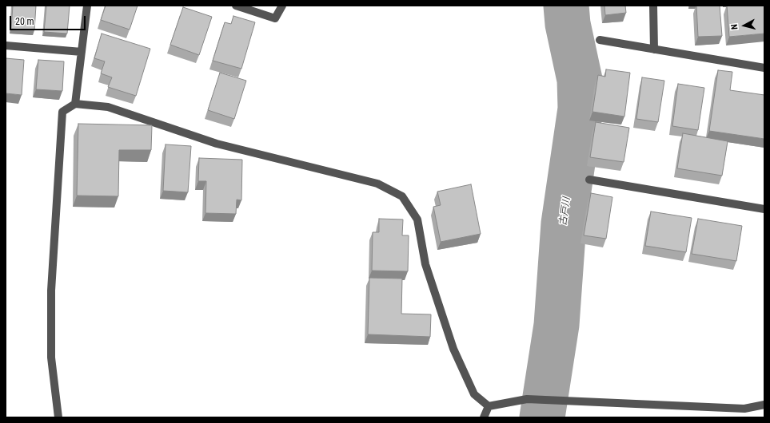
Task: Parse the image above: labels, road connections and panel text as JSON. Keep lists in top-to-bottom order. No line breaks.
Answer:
{"water":["古戸川"],"scale_bar":"20 m","north":"left"}
